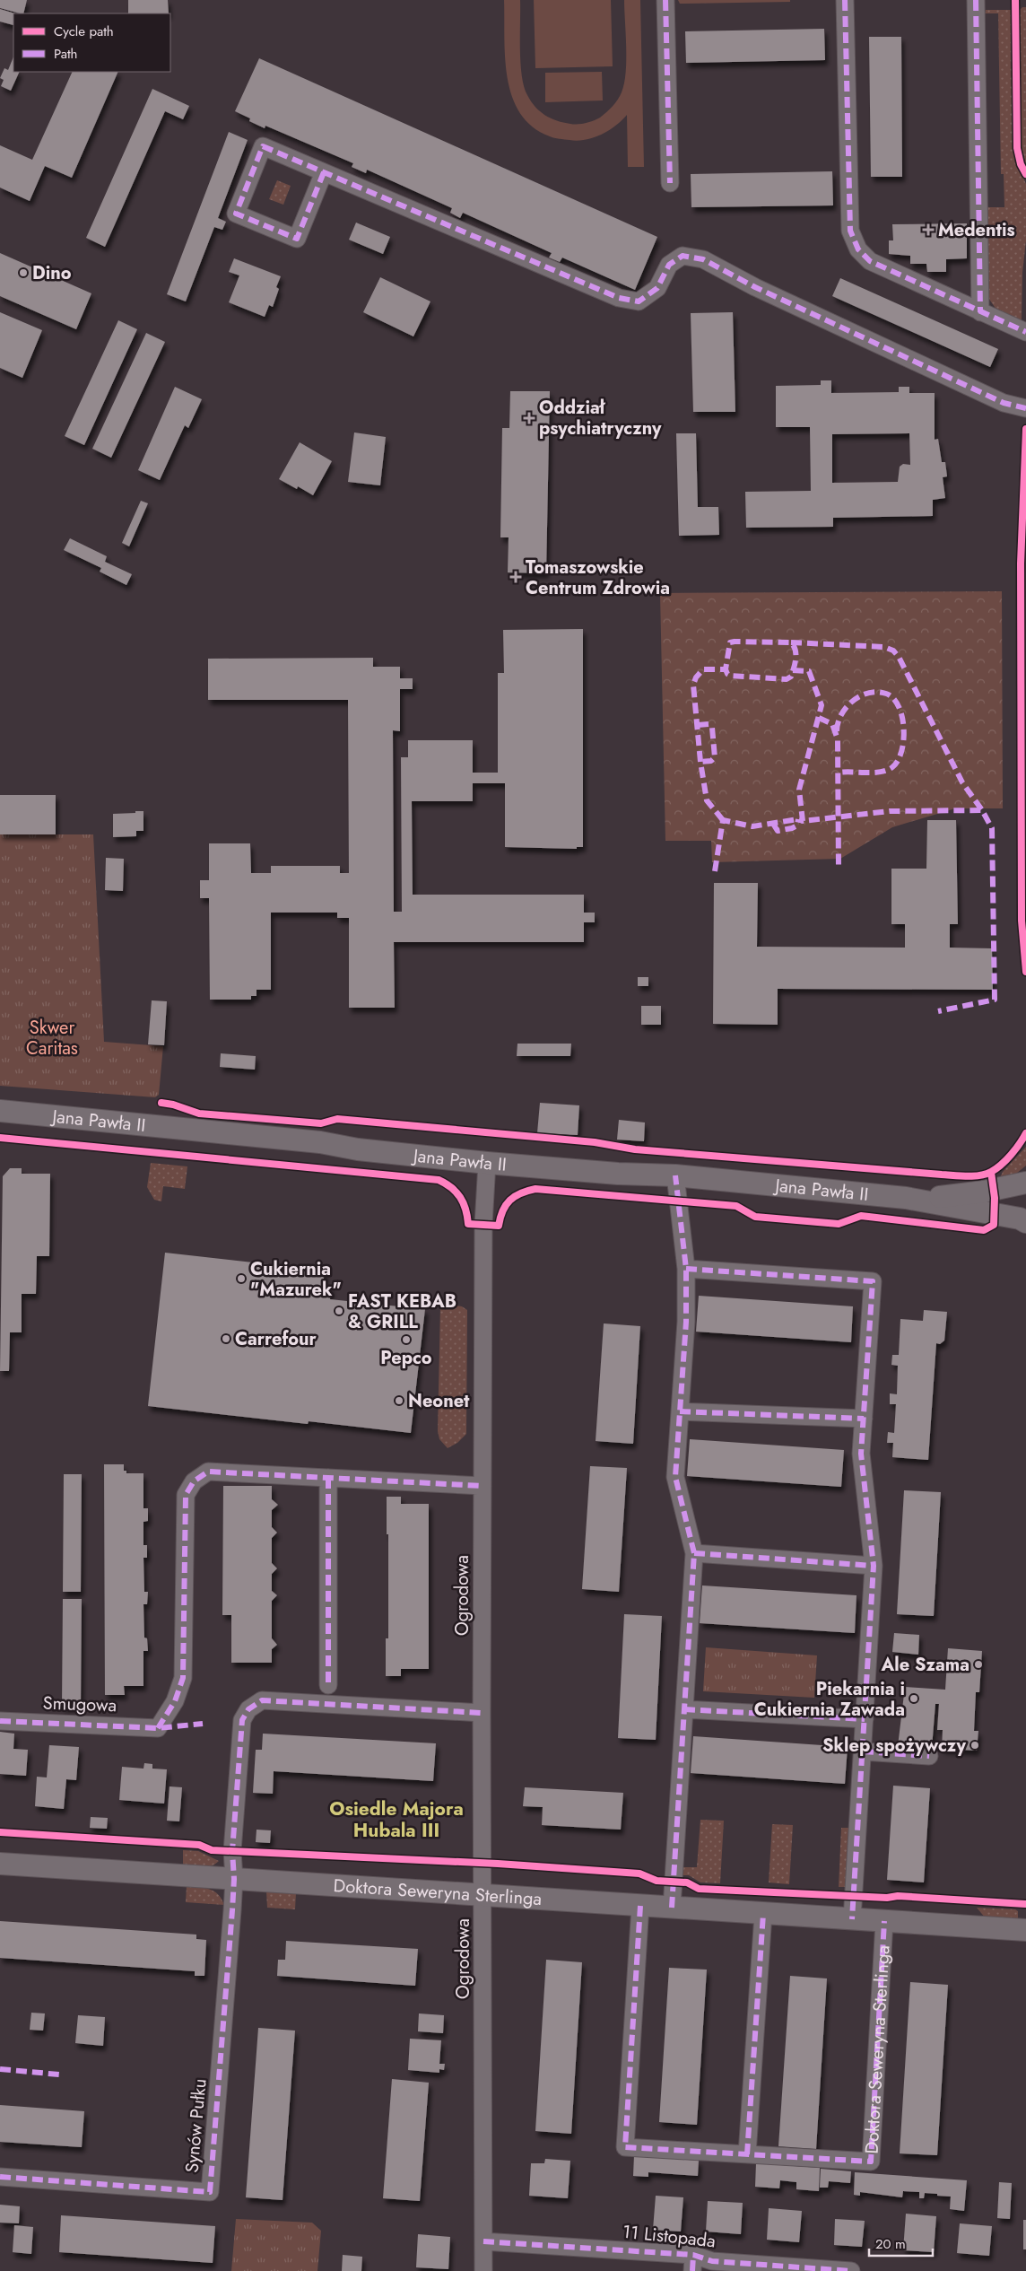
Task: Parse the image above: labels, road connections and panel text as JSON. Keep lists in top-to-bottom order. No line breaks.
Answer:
{"streets":{"street":["Jana Pawła II","Ogrodowa","Smugowa","Doktora Seweryna Sterlinga","Synów Pułku","11 Listopada"]},"crossings":[["Jana Pawła II","Ogrodowa"],["Ogrodowa","Doktora Seweryna Sterlinga"],["Ogrodowa","11 Listopada"],["Doktora Seweryna Sterlinga","Synów Pułku"]],"districts":["Osiedle Majora Hubala III"],"parks":["Skwer Caritas"],"places":{"health":["Medentis","Oddział psychiatryczny","Tomaszowskie Centrum Zdrowia"],"other":["Dino","Cukiernia \"Mazurek\"","FAST KEBAB & GRILL","Carrefour","Pepco","Neonet","Ale Szama","Piekarnia i Cukiernia Zawada","Sklep spożywczy"]},"legend":["Cycle path","Path"],"scale_bar":"20 m"}
